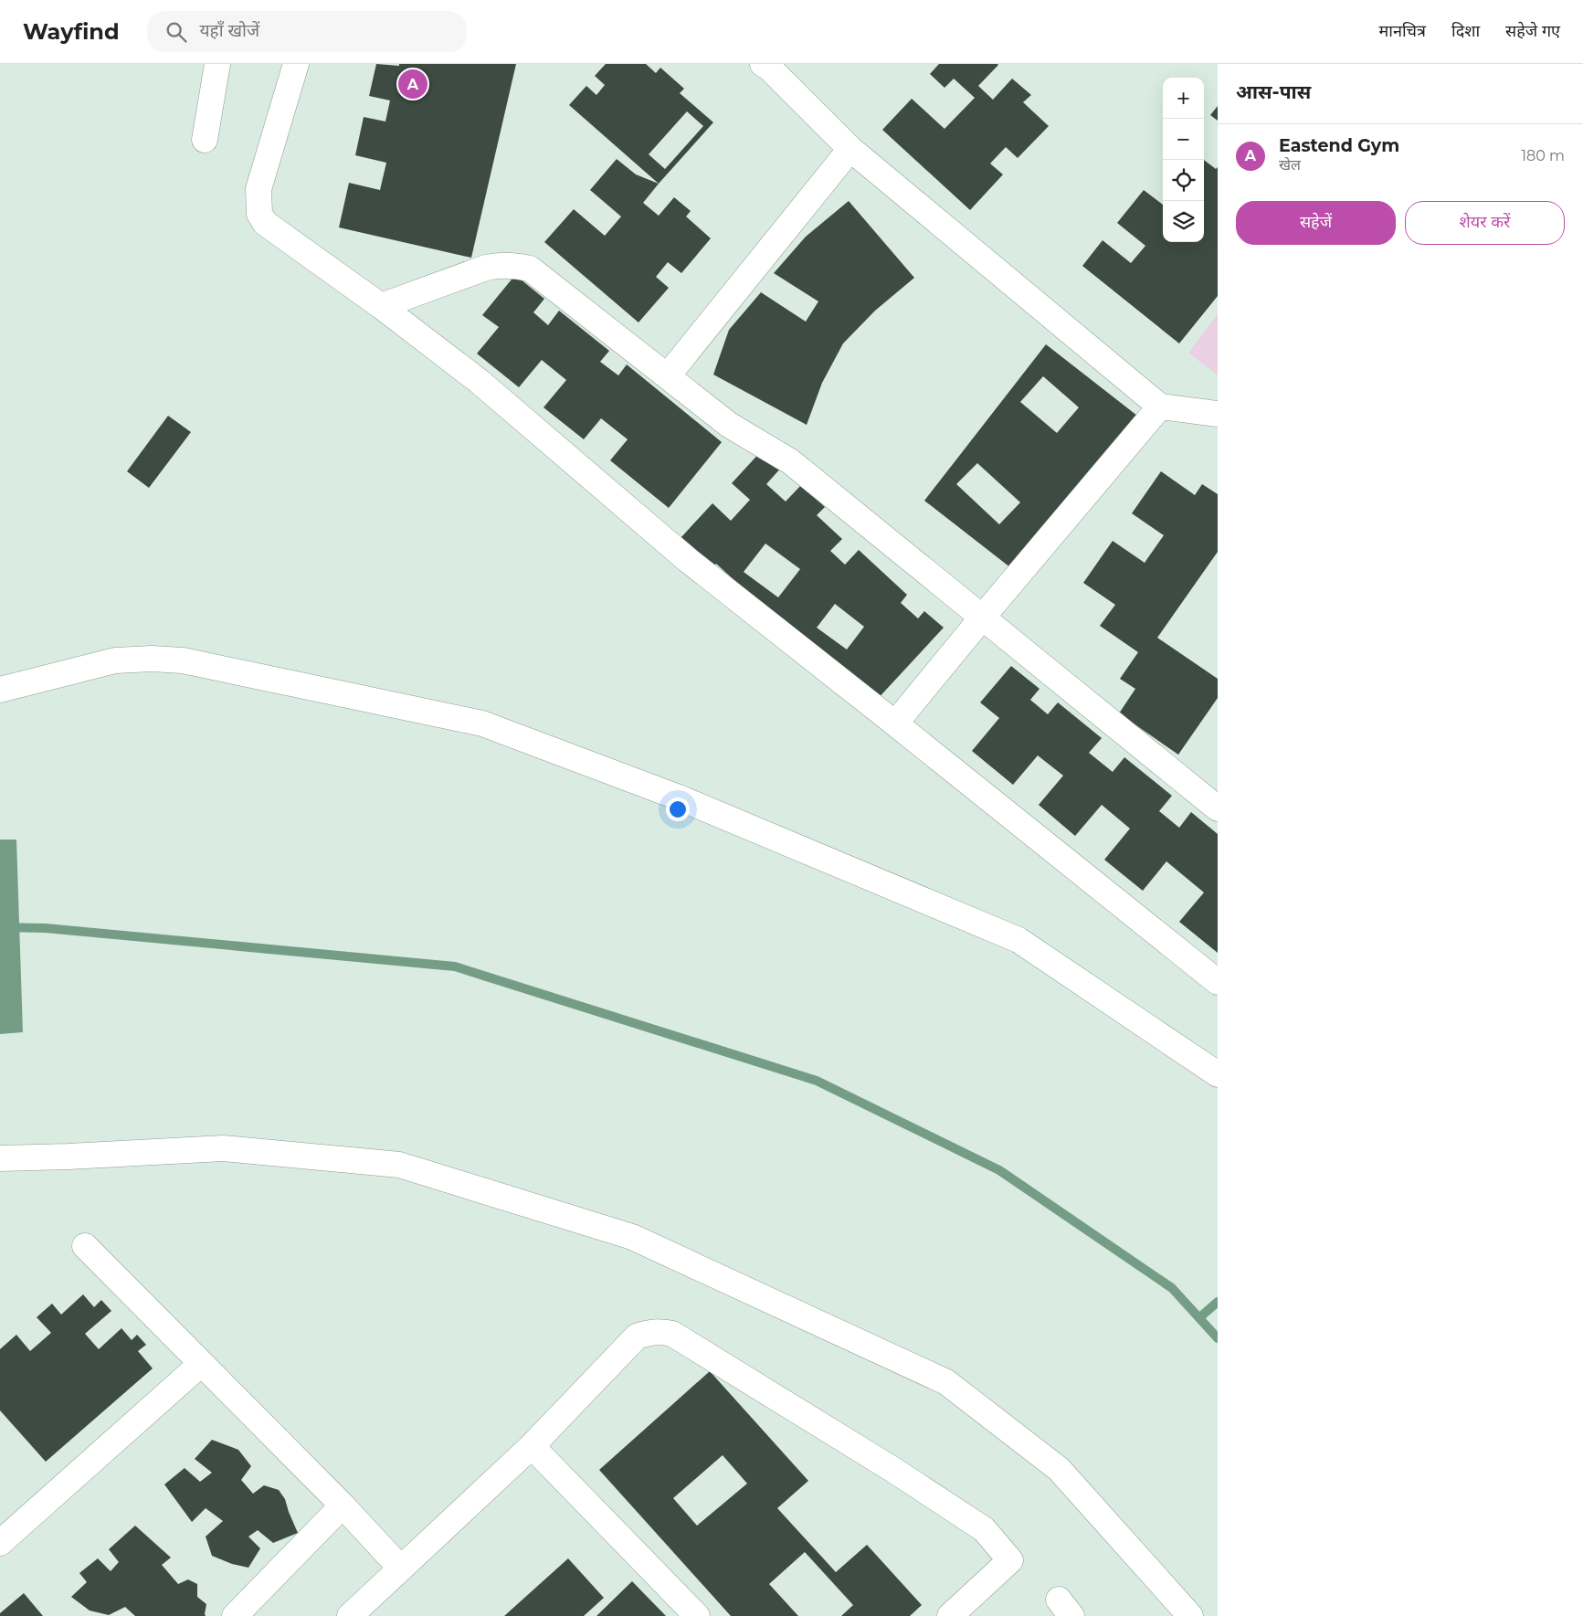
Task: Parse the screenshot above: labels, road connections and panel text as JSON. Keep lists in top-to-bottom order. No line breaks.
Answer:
{"page":{"header":"Wayfind","search":"यहाँ खोजें","nav":["मानचित्र","दिशा","सहेजे गए"],"heading":"आस-पास","pins":"A","map_buttons":["+","−"],"list":[{"mark":"A","name":"Eastend Gym","note":"खेल","value":"180 m"}],"buttons":["सहेजें","शेयर करें"]}}
